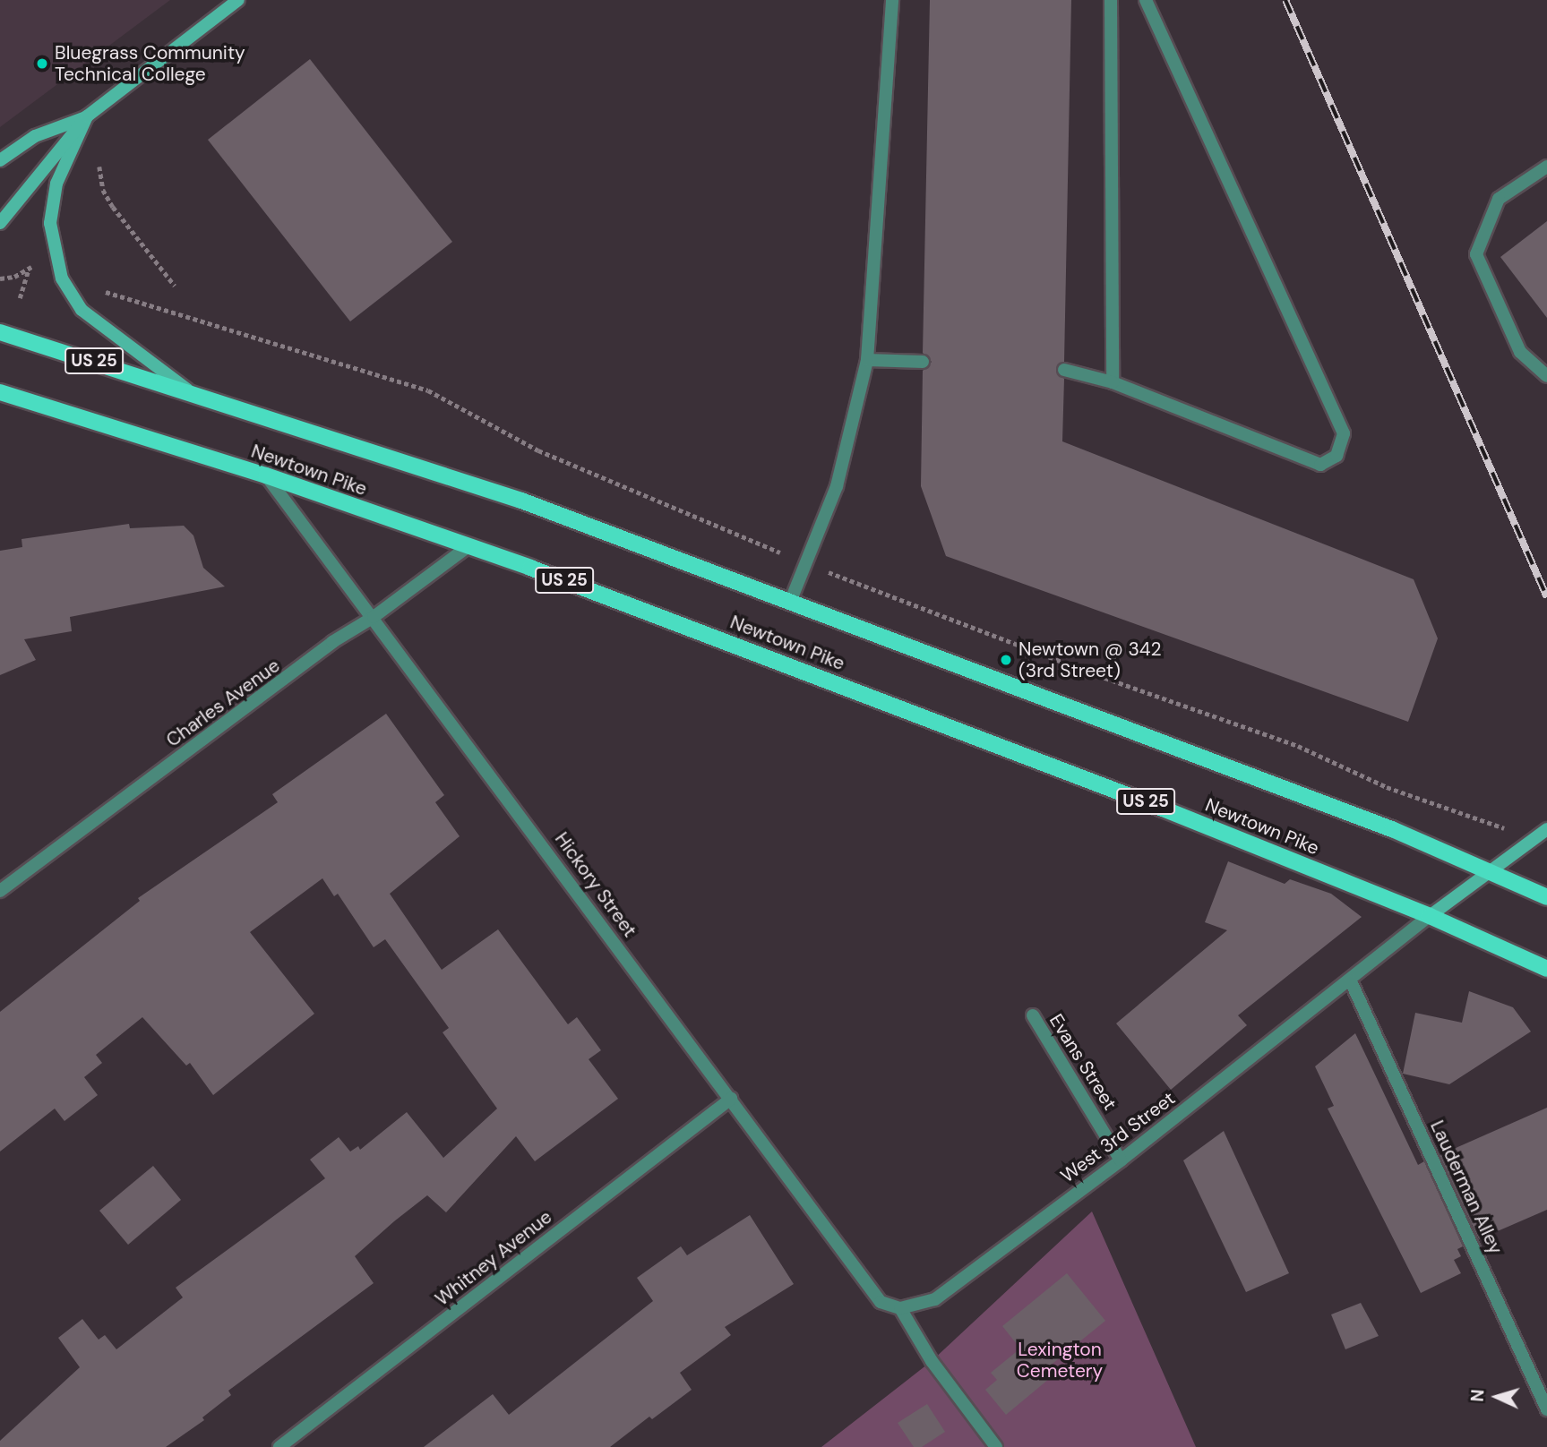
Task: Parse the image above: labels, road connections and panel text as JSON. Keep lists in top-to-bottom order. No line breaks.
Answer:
{"streets":{"main road":["US 25","Newtown Pike"],"street":["Charles Avenue","Hickory Street","Evans Street","West 3rd Street","Lauderman Alley","Whitney Avenue"]},"crossings":[["Newtown Pike","Charles Avenue"],["Newtown Pike","Hickory Street"],["Newtown Pike","West 3rd Street"],["Charles Avenue","Hickory Street"],["Hickory Street","West 3rd Street"],["Hickory Street","Whitney Avenue"],["Evans Street","West 3rd Street"],["West 3rd Street","Lauderman Alley"]],"parks":["Lexington Cemetery"],"places":["Bluegrass Community Technical College","Newtown @ 342 (3rd Street)"],"north":"left"}
